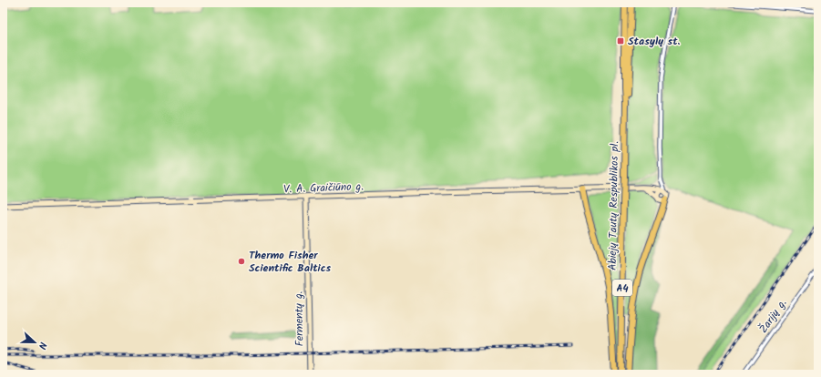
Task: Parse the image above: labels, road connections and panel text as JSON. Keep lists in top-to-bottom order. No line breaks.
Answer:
{"streets":{"highway":["Abiejų Tautų Respublikos pl.","A4"],"main road":["V. A. Graičiūno g.","Fermentų g."],"street":["Žarijų g."]},"crossings":[["V. A. Graičiūno g.","Fermentų g."]],"places":{"transit":["Stasylų st."],"other":["Thermo Fisher Scientific Baltics"]},"north":"right"}
